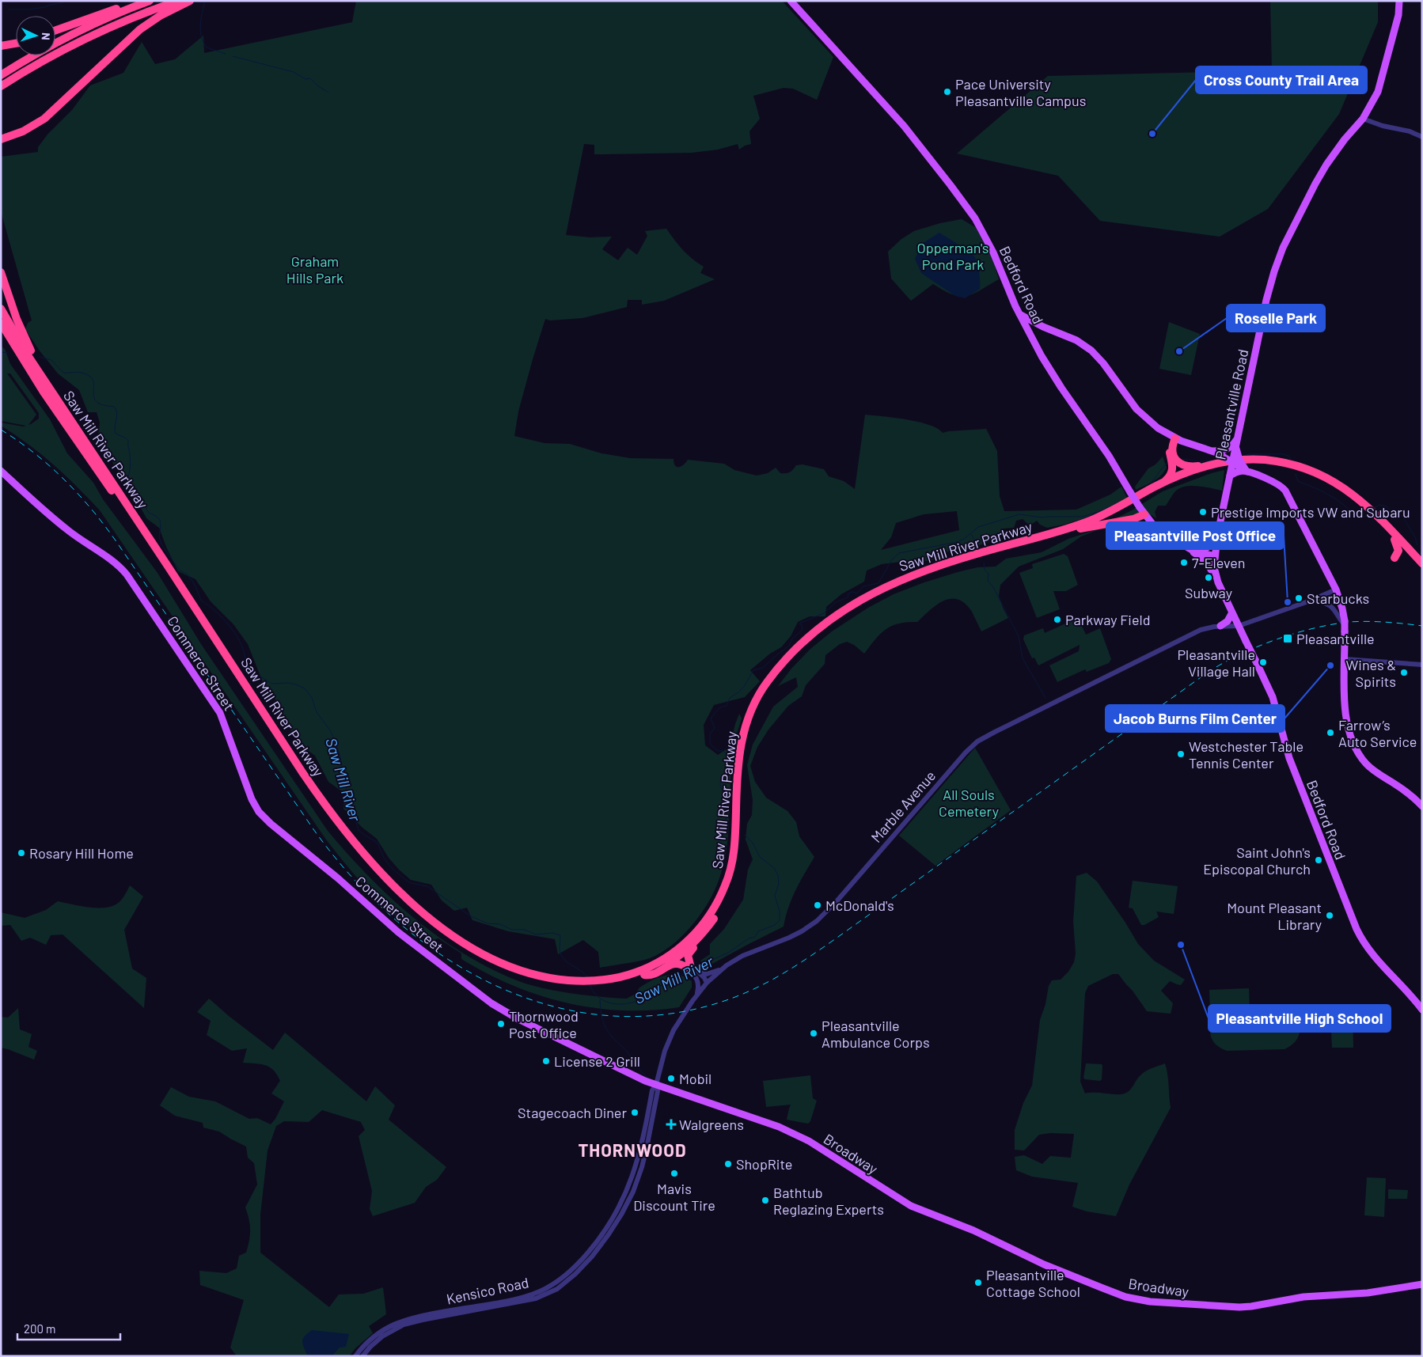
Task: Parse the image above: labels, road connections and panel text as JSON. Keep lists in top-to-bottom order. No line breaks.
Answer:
{"streets":{"highway":["Saw Mill River Parkway"],"main road":["Bedford Road","Pleasantville Road","Commerce Street","Broadway"],"street":["Marble Avenue","Kensico Road"]},"crossings":[["Bedford Road","Pleasantville Road"],["Bedford Road","Marble Avenue"],["Commerce Street","Marble Avenue"],["Commerce Street","Broadway"],["Commerce Street","Kensico Road"],["Marble Avenue","Broadway"],["Marble Avenue","Kensico Road"],["Broadway","Kensico Road"]],"districts":["THORNWOOD"],"water":["Saw Mill River"],"parks":["Opperman's Pond Park","Graham Hills Park","All Souls Cemetery"],"places":{"other":["Pace University Pleasantville Campus","Cross County Trail Area","Roselle Park","Prestige Imports VW and Subaru","7-Eleven","Subway","Starbucks","Pleasantville Post Office","Parkway Field","Pleasantville Village Hall","Jacob Burns Film Center","Wines & Spirits","Farrow’s Auto Service","Westchester Table Tennis Center","Rosary Hill Home","Saint John's Episcopal Church","McDonald's","Mount Pleasant Library","Pleasantville High School","Thornwood Post Office","Pleasantville Ambulance Corps","License 2 Grill","Mobil","Stagecoach Diner","ShopRite","Mavis Discount Tire","Bathtub Reglazing Experts","Pleasantville Cottage School"],"transit":["Pleasantville"],"health":["Walgreens"]},"scale_bar":"200 m","north":"right"}
